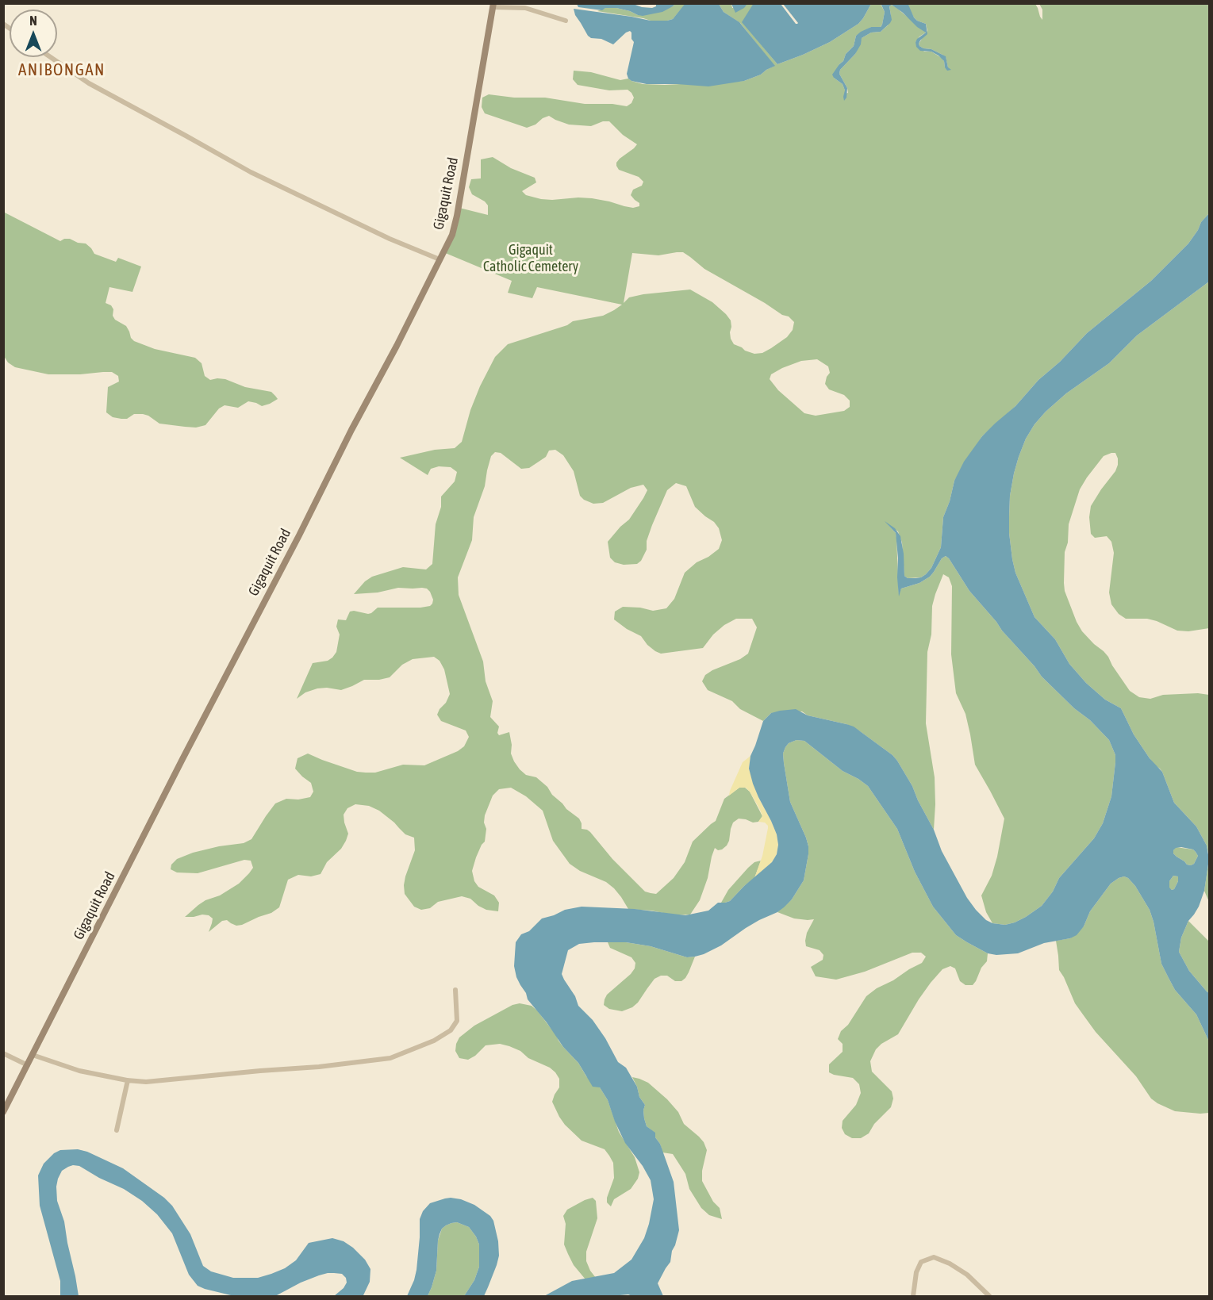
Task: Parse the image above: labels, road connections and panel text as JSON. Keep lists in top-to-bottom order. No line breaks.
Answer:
{"streets":{"main road":["Gigaquit Road"]},"districts":["ANIBONGAN"],"parks":["Gigaquit Catholic Cemetery"],"north":"top"}
